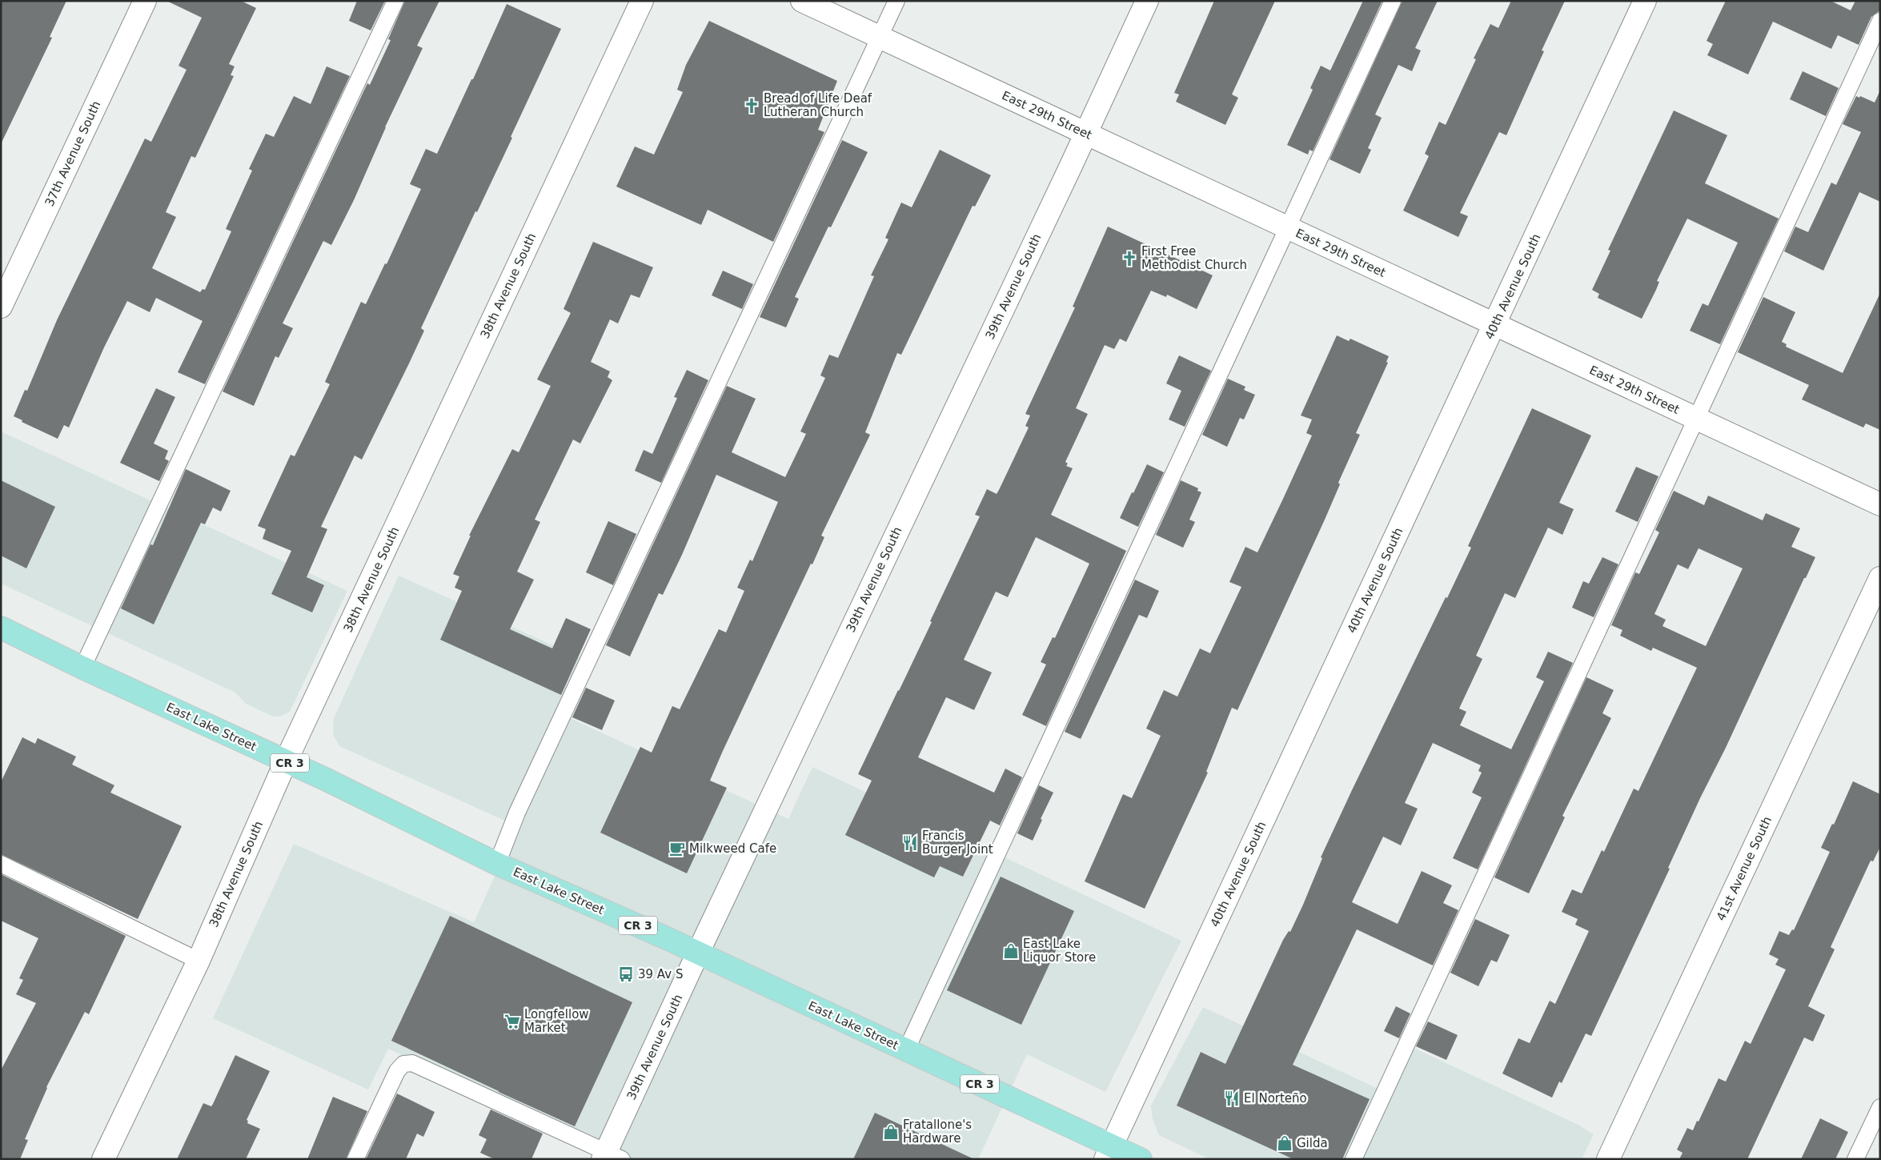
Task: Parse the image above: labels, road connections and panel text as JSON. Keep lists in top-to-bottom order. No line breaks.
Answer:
{"streets":{"main road":["East Lake Street","CR 3"],"street":["East 29th Street","37th Avenue South","38th Avenue South","39th Avenue South","40th Avenue South","41st Avenue South"]},"crossings":[["East 29th Street","39th Avenue South"],["East 29th Street","40th Avenue South"],["38th Avenue South","East Lake Street"],["39th Avenue South","East Lake Street"],["40th Avenue South","East Lake Street"]],"places":{"church":["Bread of Life Deaf Lutheran Church","First Free Methodist Church"],"restaurant":["Francis Burger Joint","El Norteño"],"cafe":["Milkweed Cafe"],"shop":["East Lake Liquor Store","Fratallone's Hardware","Gilda"],"bus stop":["39 Av S"],"supermarket":["Longfellow Market"]}}
